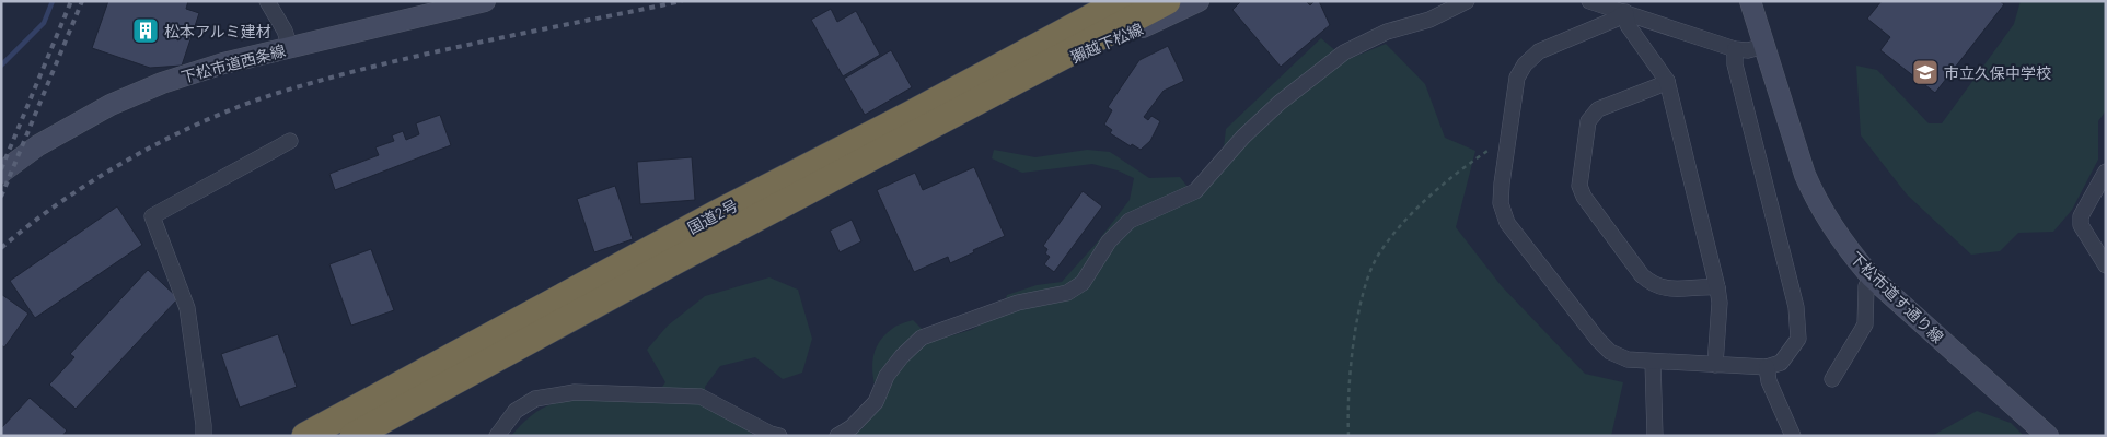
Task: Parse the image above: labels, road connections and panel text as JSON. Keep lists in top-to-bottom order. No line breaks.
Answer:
{"streets":{"highway":["国道2号"],"street":["獺越下松線","下松市道西条線","下松市道す通り線"]},"crossings":[["獺越下松線","国道2号"]],"places":{"building":["松本アルミ建材"],"school or university":["市立久保中学校"]}}
